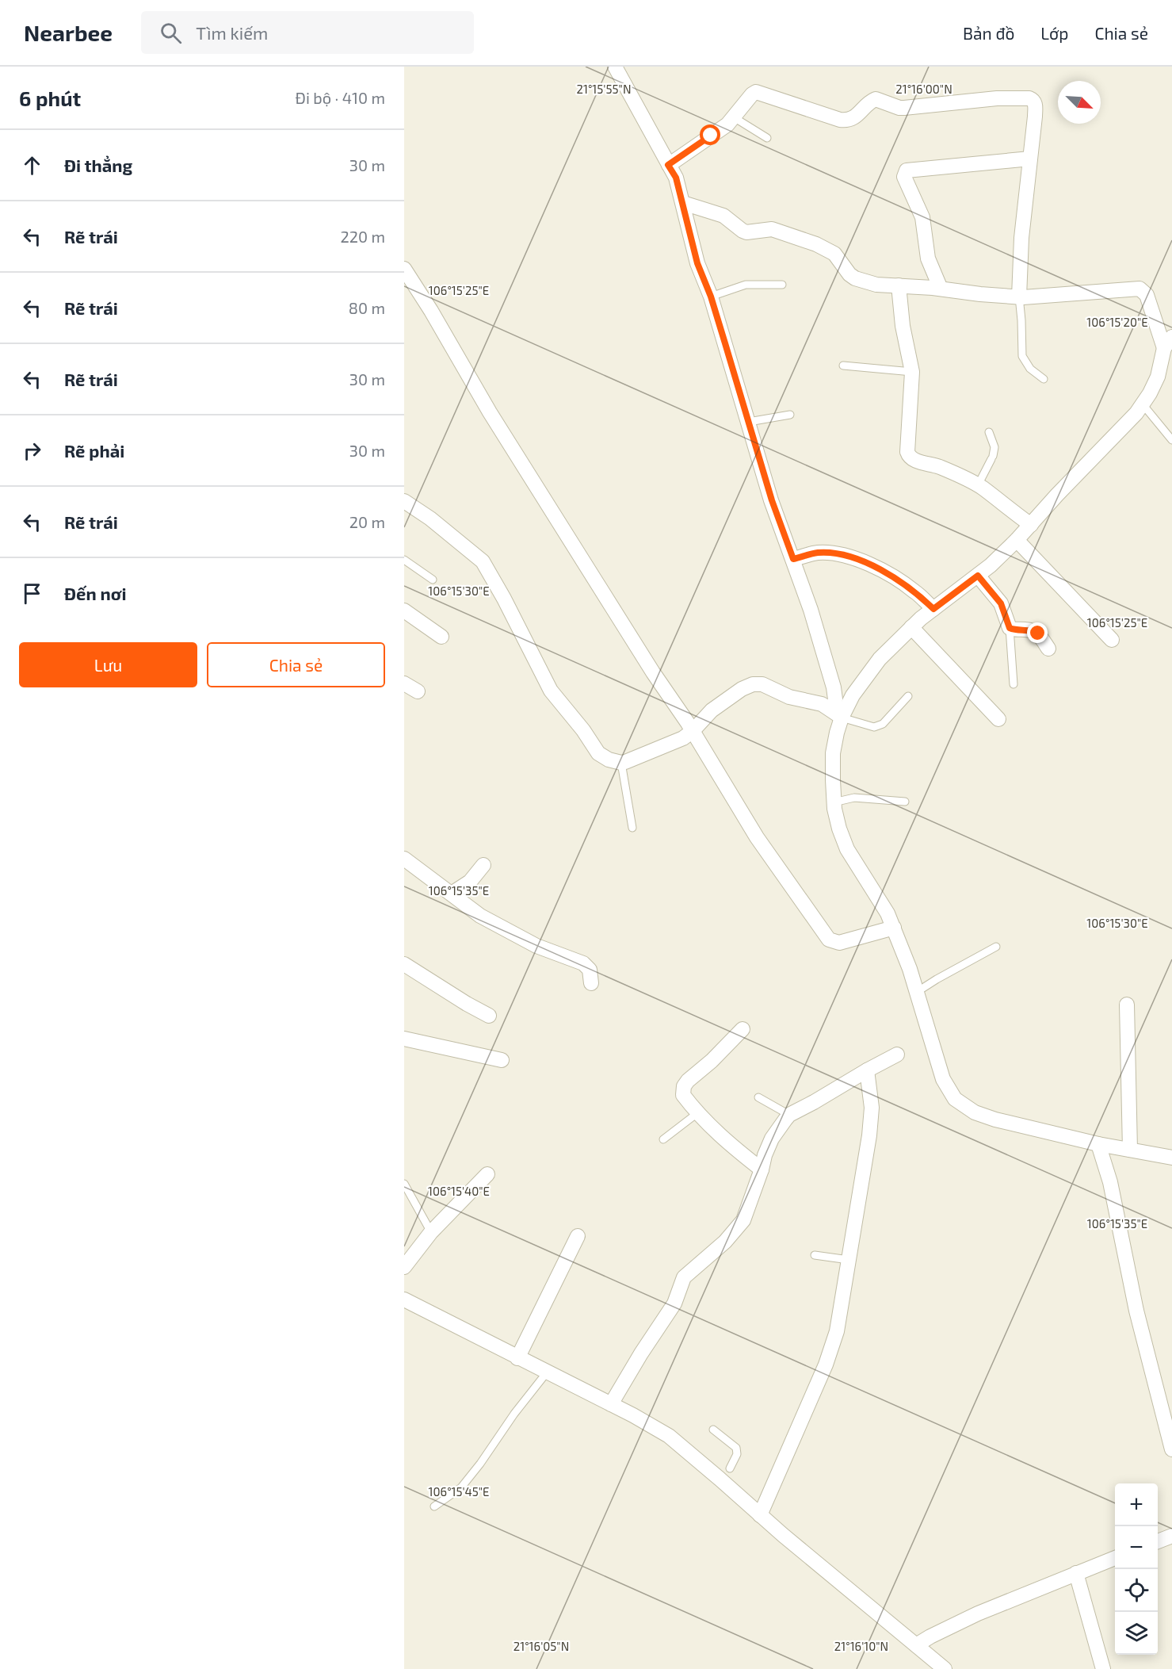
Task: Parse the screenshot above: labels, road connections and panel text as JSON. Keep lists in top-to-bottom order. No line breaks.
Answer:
{"north":"bottom right","page":{"header":"Nearbee","search":"Tìm kiếm","nav":["Bản đồ","Lớp","Chia sẻ"],"heading":["6 phút","Đi bộ · 410 m"],"list":[["Đi thẳng","30 m"],["Rẽ trái","220 m"],["Rẽ trái","80 m"],["Rẽ trái","30 m"],["Rẽ phải","30 m"],["Rẽ trái","20 m"],"Đến nơi"],"buttons":["Lưu","Chia sẻ"],"map_buttons":["+","−"]},"coordinates":["21°15'55\"N","21°16'00\"N","106°15'25\"E","106°15'20\"E","106°15'30\"E","106°15'35\"E","106°15'40\"E","106°15'45\"E","21°16'05\"N","21°16'10\"N"]}
